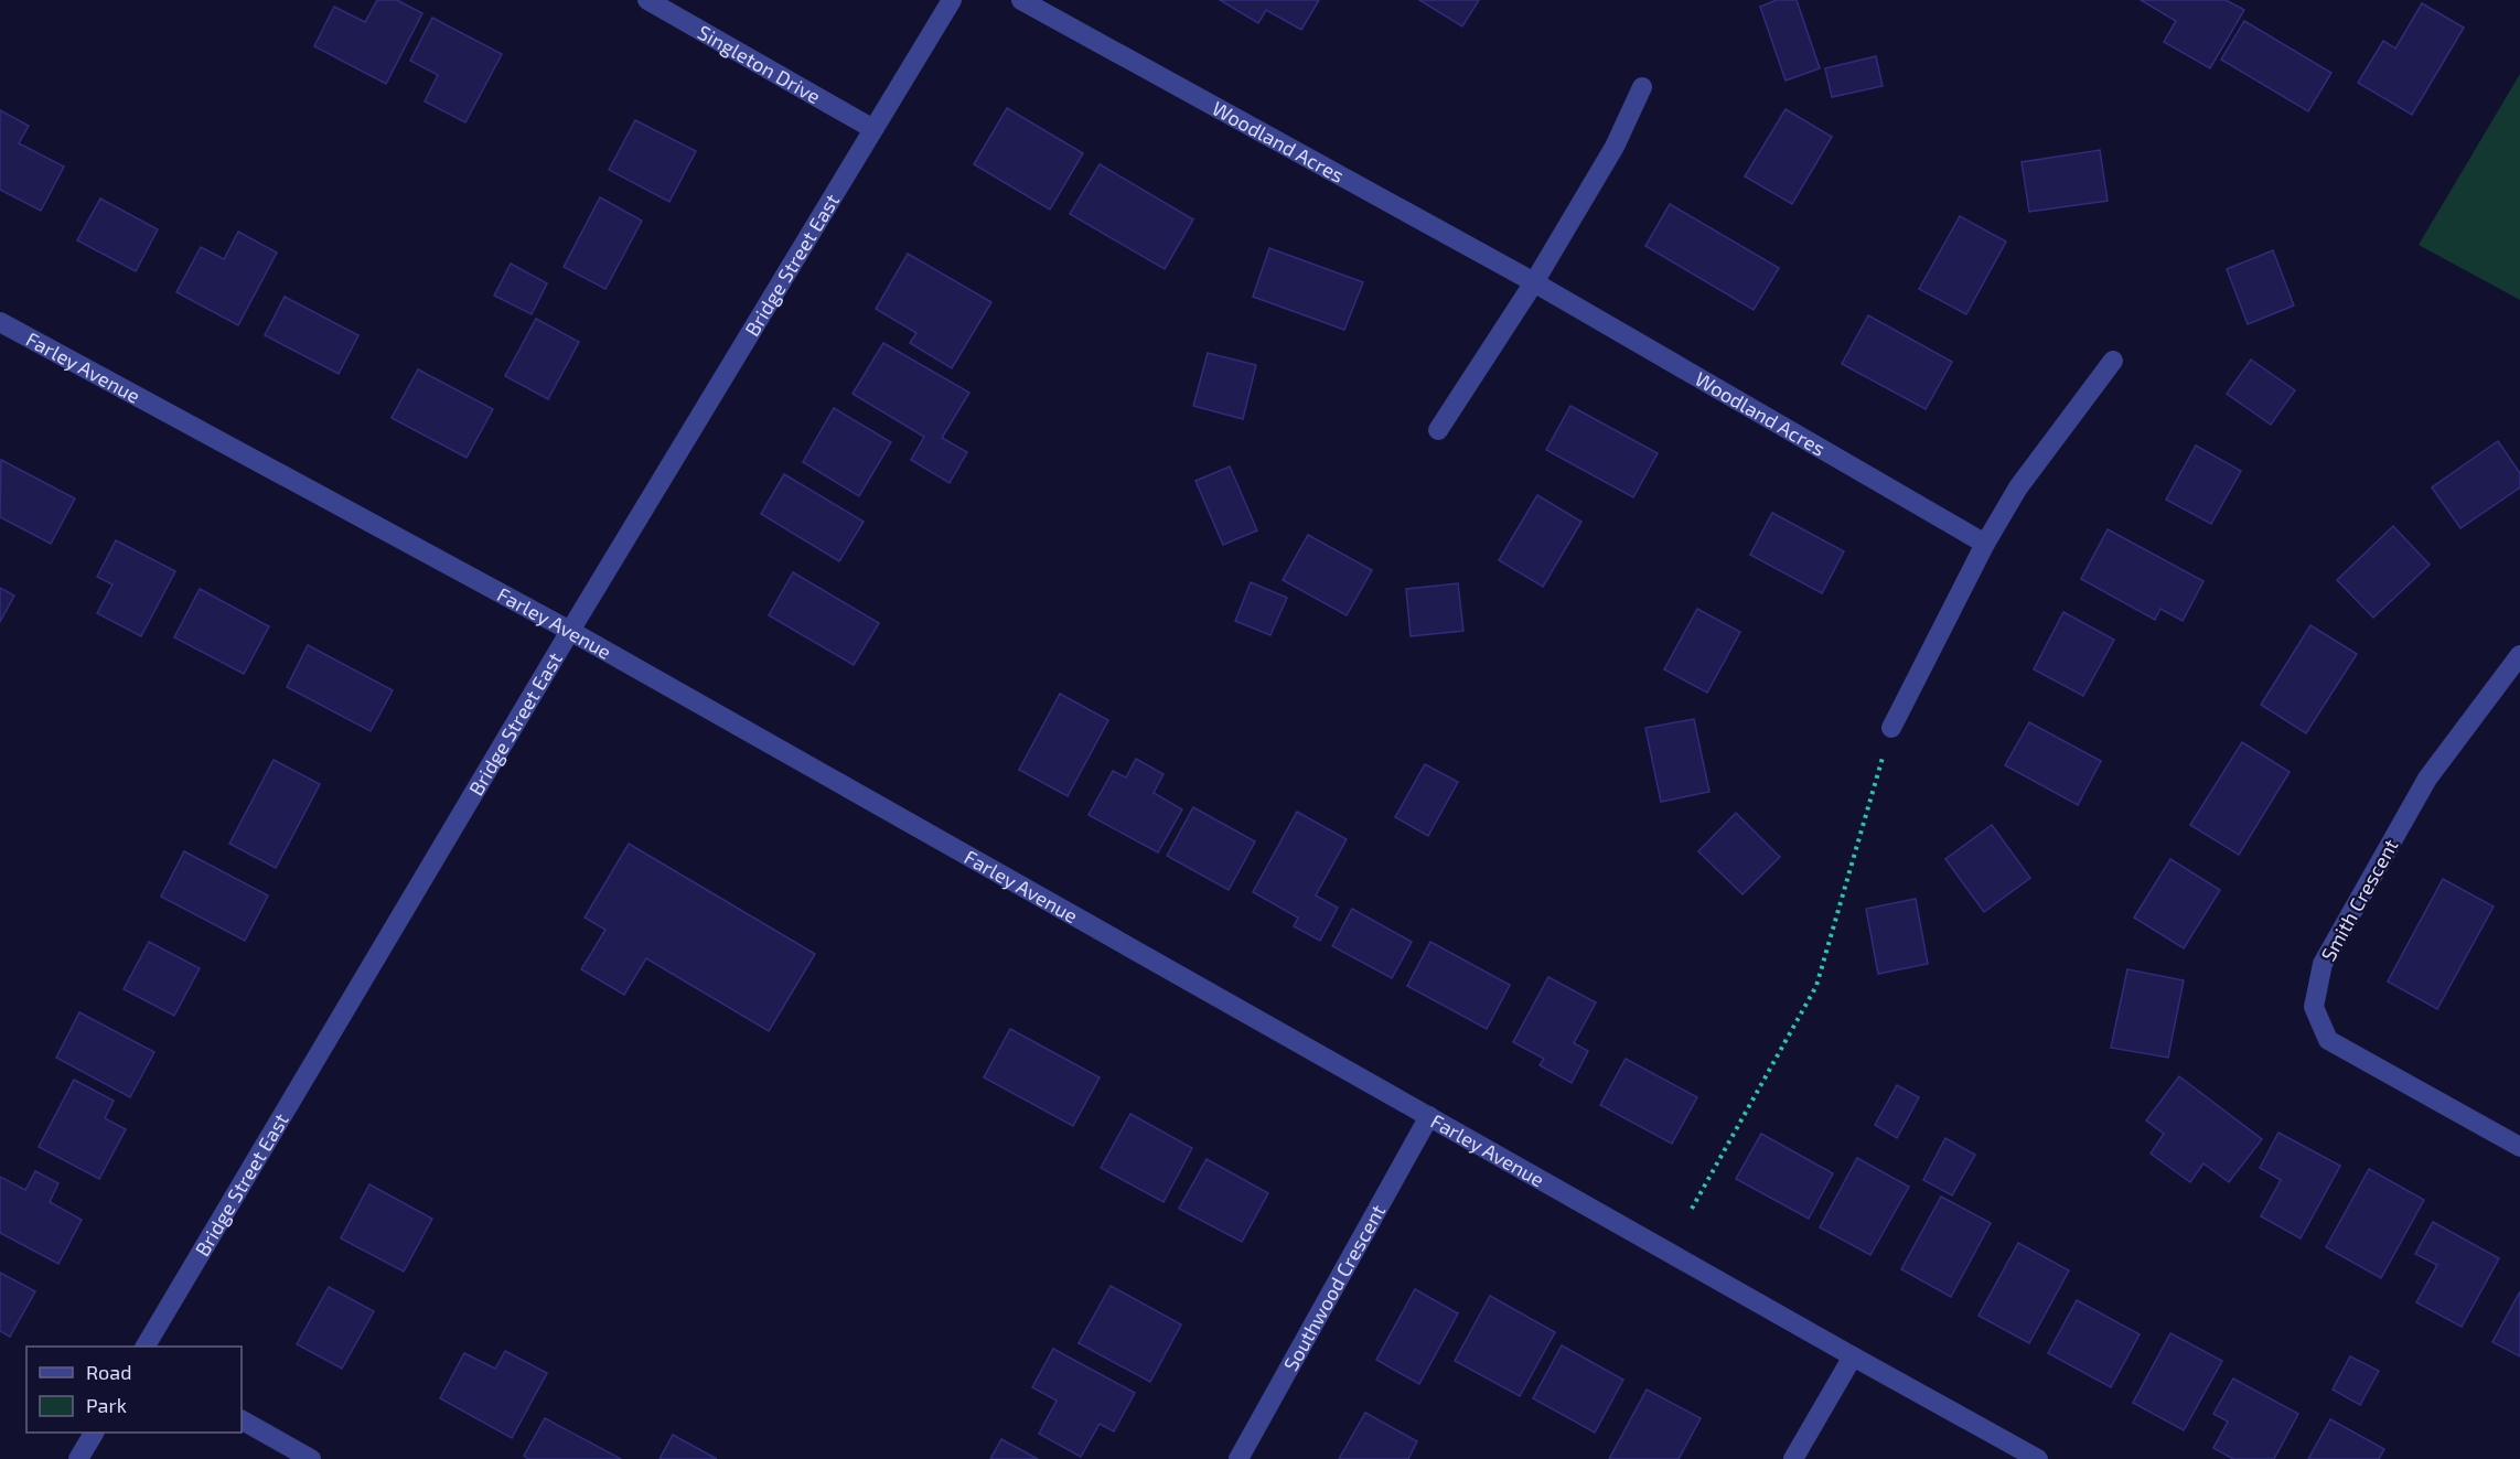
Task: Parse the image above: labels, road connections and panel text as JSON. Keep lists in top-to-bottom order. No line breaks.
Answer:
{"streets":{"street":["Singleton Drive","Woodland Acres","Bridge Street East","Farley Avenue","Smith Crescent","Southwood Crescent"]},"crossings":[["Singleton Drive","Bridge Street East"],["Bridge Street East","Farley Avenue"],["Farley Avenue","Southwood Crescent"]],"legend":["Road","Park"]}
